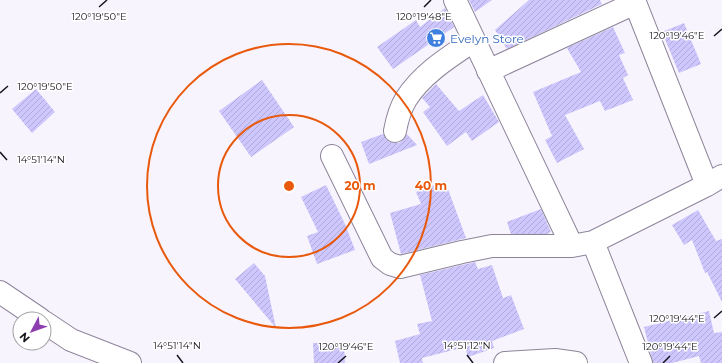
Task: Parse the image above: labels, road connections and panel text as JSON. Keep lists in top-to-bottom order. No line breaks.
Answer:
{"places":{"supermarket":["Evelyn Store"]},"north":"bottom left","coordinates":["120°19'50\"E","120°19'48\"E","120°19'46\"E","14°51'14\"N","120°19'44\"E","14°51'12\"N"],"rings":["20 m","40 m"]}
